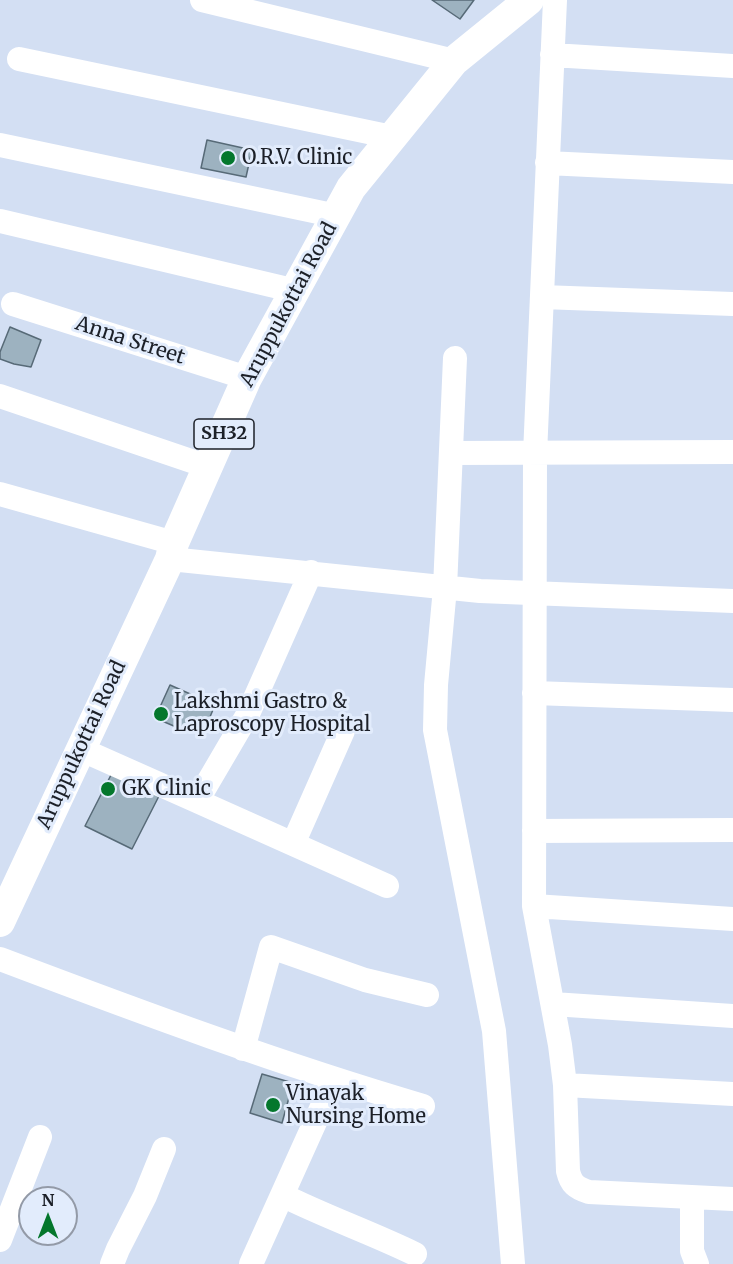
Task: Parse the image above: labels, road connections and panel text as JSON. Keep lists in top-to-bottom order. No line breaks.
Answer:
{"streets":{"main road":["Aruppukottai Road","SH32"],"street":["Anna Street"]},"crossings":[["Aruppukottai Road","Anna Street"]],"places":["O.R.V. Clinic","Lakshmi Gastro & Laproscopy Hospital","GK Clinic","Vinayak Nursing Home"],"north":"top"}
